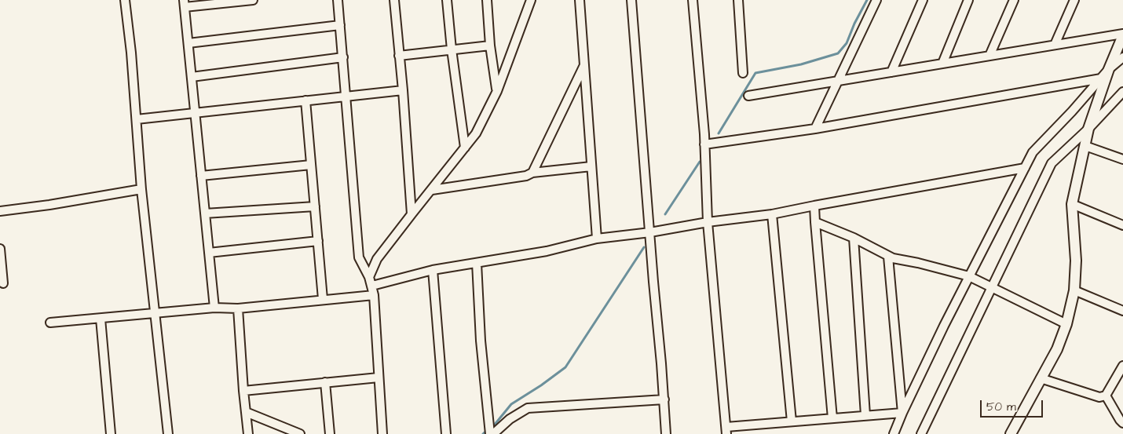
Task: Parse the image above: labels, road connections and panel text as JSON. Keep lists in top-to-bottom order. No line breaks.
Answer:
{"scale_bar":"50 m"}
